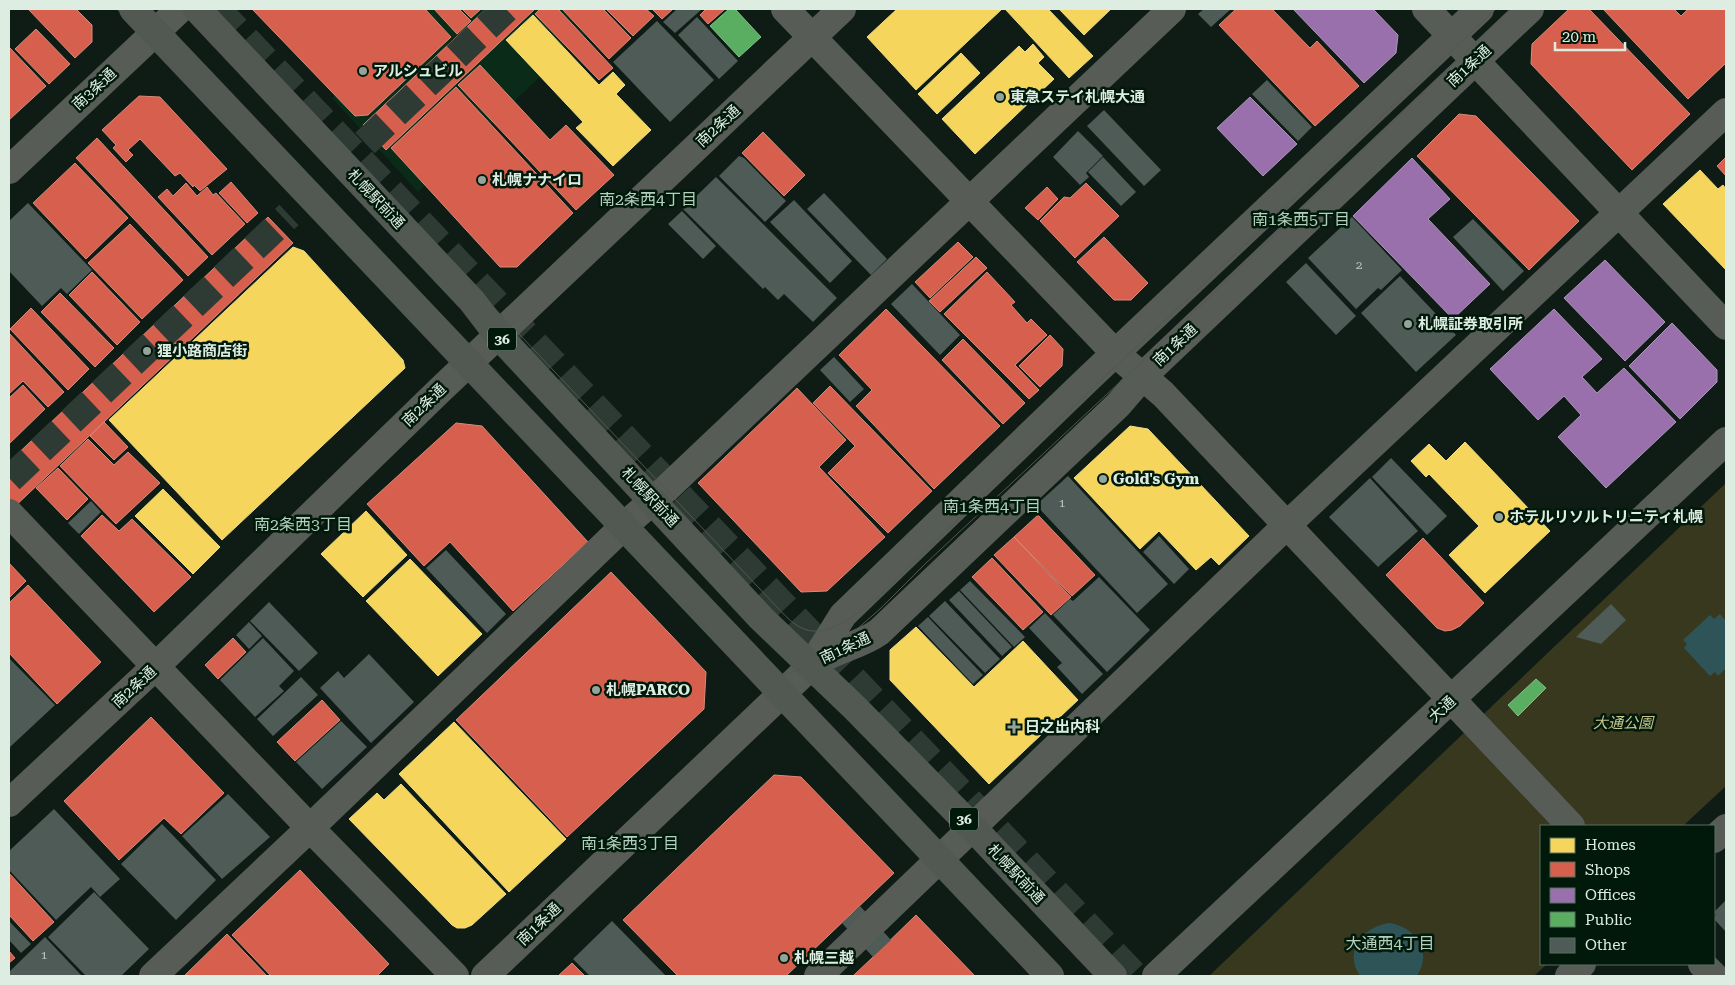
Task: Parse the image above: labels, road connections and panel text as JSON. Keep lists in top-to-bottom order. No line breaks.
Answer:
{"streets":{"highway":["札幌駅前通","36"],"street":["南1条通","南3条通","南2条通","大通"]},"crossings":[["南1条通","札幌駅前通"],["南2条通","札幌駅前通"]],"districts":["南2条西4丁目","南1条西5丁目","南1条西4丁目","南2条西3丁目","南1条西3丁目","大通西4丁目"],"parks":["大通公園"],"places":{"other":["アルシュビル","東急ステイ札幌大通","札幌ナナイロ","札幌証券取引所","狸小路商店街","Gold's Gym","ホテルリソルトリニティ札幌","札幌PARCO","札幌三越"],"health":["日之出内科"]},"house_numbers":["2","1","1"],"legend":["Homes","Shops","Offices","Public","Other"],"scale_bar":"20 m"}
